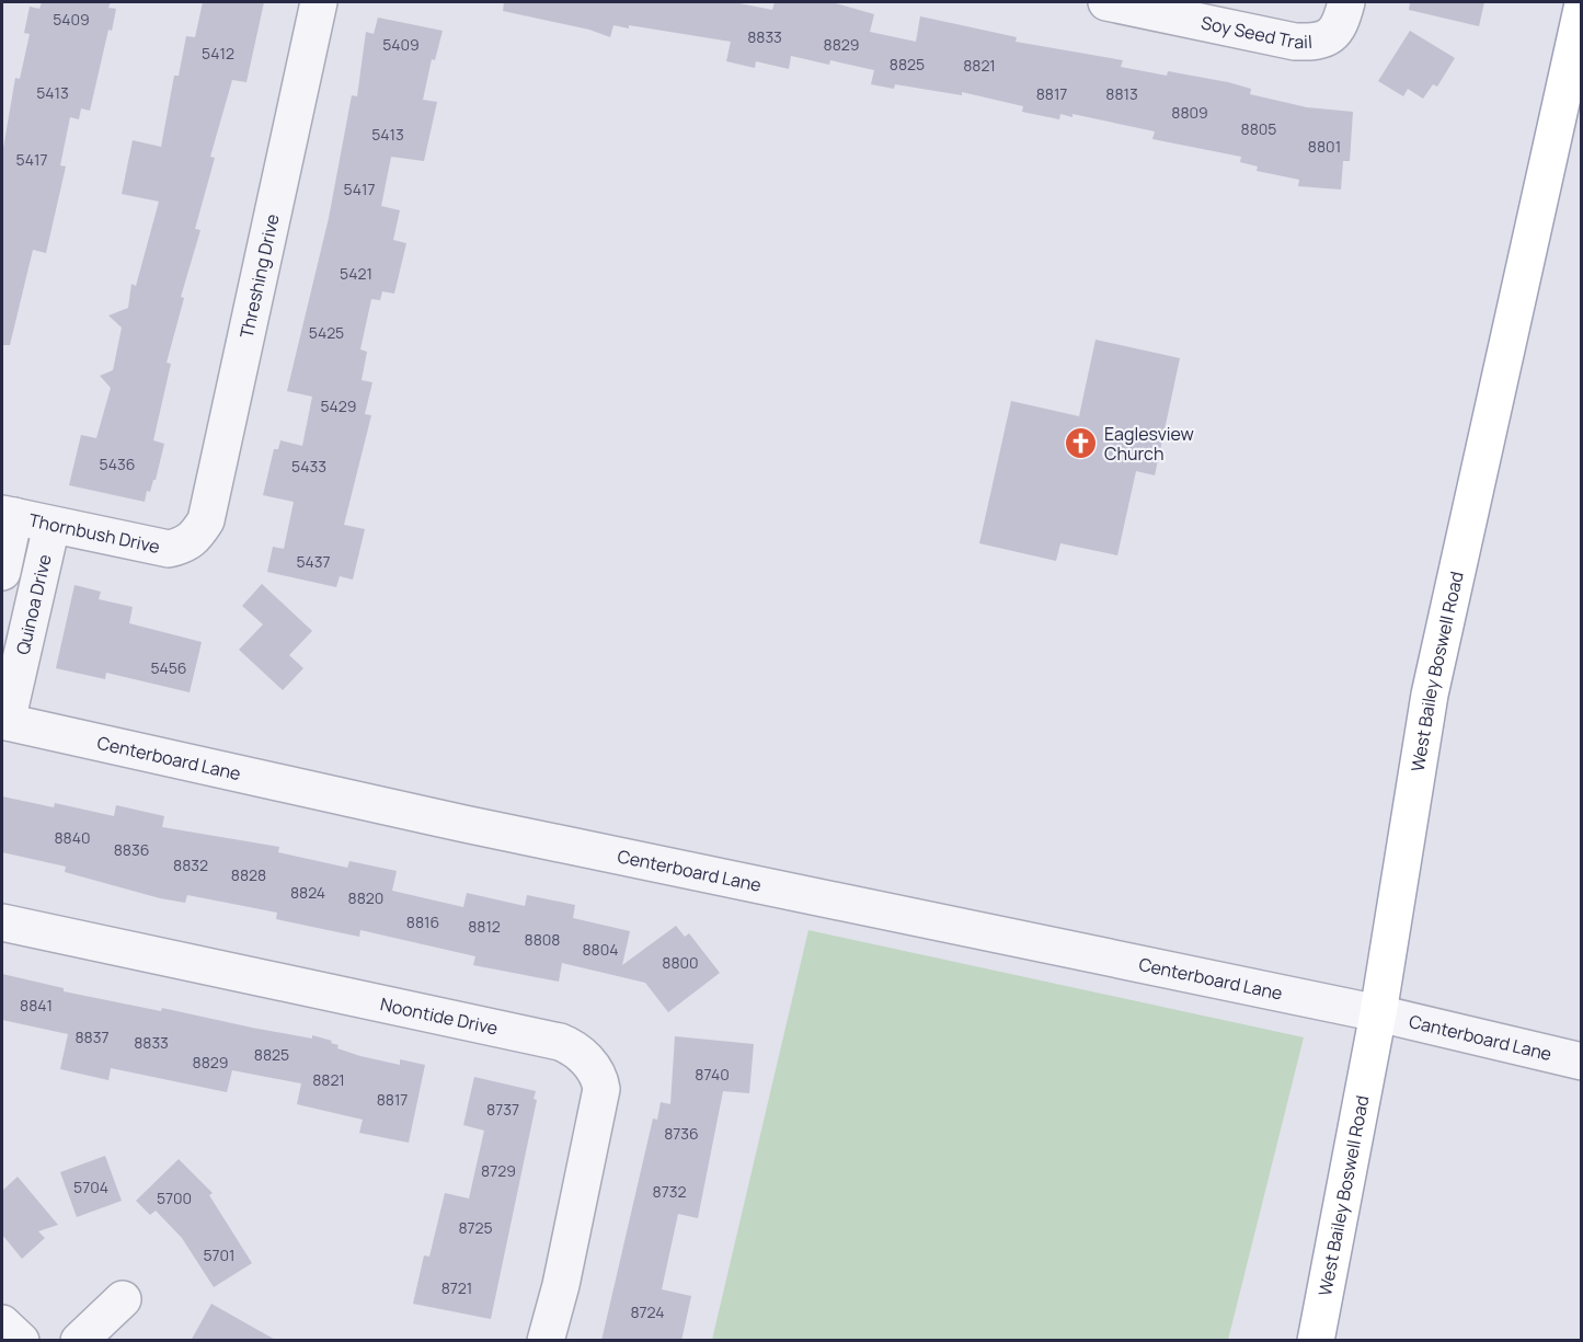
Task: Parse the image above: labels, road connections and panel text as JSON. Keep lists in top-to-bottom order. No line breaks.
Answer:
{"streets":{"main road":["West Bailey Boswell Road"],"street":["Soy Seed Trail","Threshing Drive","Thornbush Drive","Quinoa Drive","Centerboard Lane","Noontide Drive","Canterboard Lane"]},"crossings":[["Threshing Drive","Thornbush Drive"],["Thornbush Drive","Quinoa Drive"],["Quinoa Drive","Centerboard Lane"],["West Bailey Boswell Road","Centerboard Lane"],["West Bailey Boswell Road","Canterboard Lane"],["Centerboard Lane","Canterboard Lane"]],"places":{"church":["Eaglesview Church"]},"house_numbers":["5409","8833","5409","8829","5412","8825","8821","5413","8817","8813","8809","8805","5413","8801","5417","5417","5421","5425","5429","5436","5433","5437","5456","8840","8836","8832","8828","8824","8820","8816","8812","8808","8804","8800","8841","8837","8833","8825","8829","8740","8821","8817","8737","8736","8729","5704","8732","5700","8725","5701","8721","8724"]}
